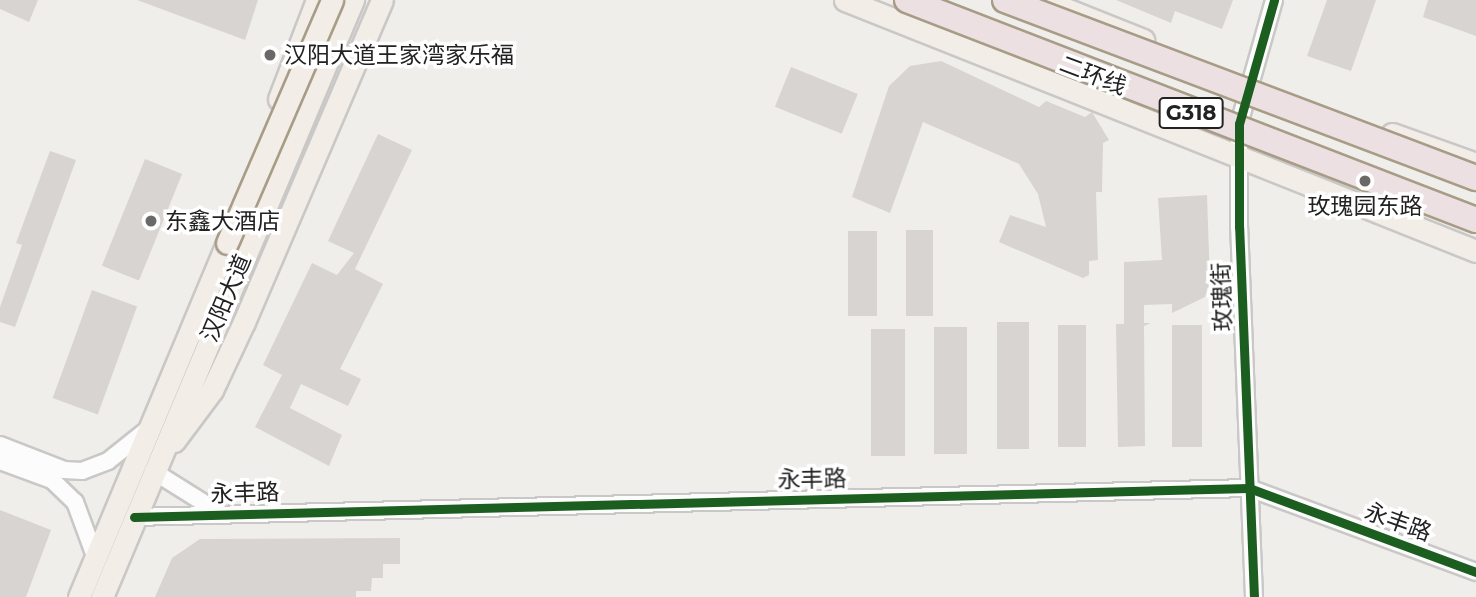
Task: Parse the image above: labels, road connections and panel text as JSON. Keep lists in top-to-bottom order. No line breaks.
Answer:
{"streets":{"highway":["二环线","G318"],"main road":["汉阳大道"],"street":["玫瑰街","永丰路"]},"crossings":[["玫瑰街","永丰路"],["汉阳大道","永丰路"]],"places":["汉阳大道王家湾家乐福","玫瑰园东路","东鑫大酒店"]}
